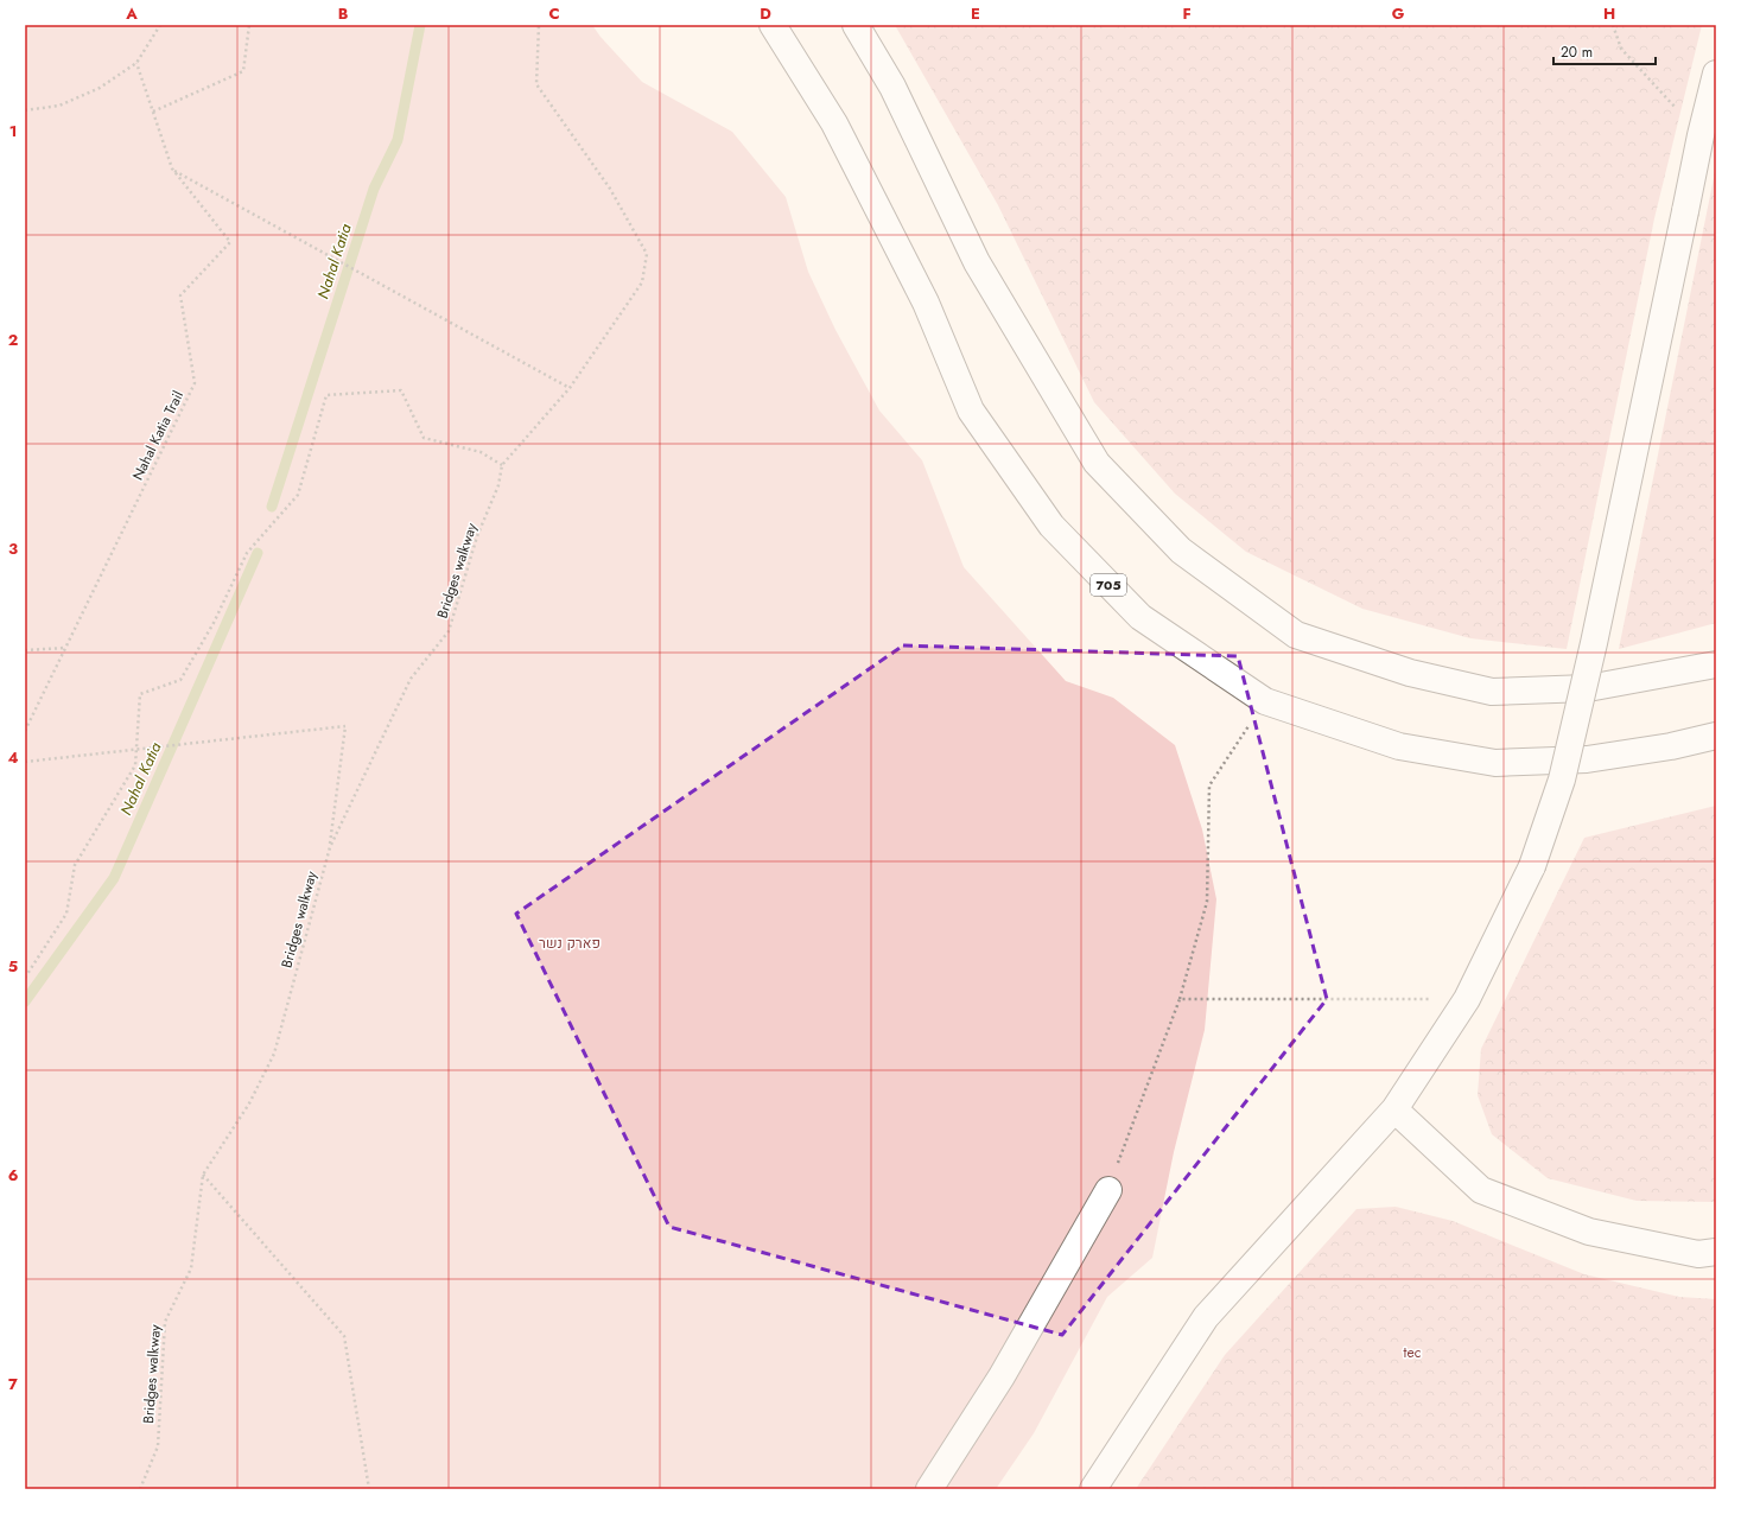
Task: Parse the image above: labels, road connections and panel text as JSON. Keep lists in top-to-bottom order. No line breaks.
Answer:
{"streets":{"main road":["705"],"path":["Nahal Katia Trail","Bridges walkway"]},"water":["Nahal Katia"],"parks":["פארק נשר","tec"],"scale_bar":"20 m","grid":{"columns":["A","B","C","D","E","F","G","H"],"rows":["1","2","3","4","5","6","7"]}}
